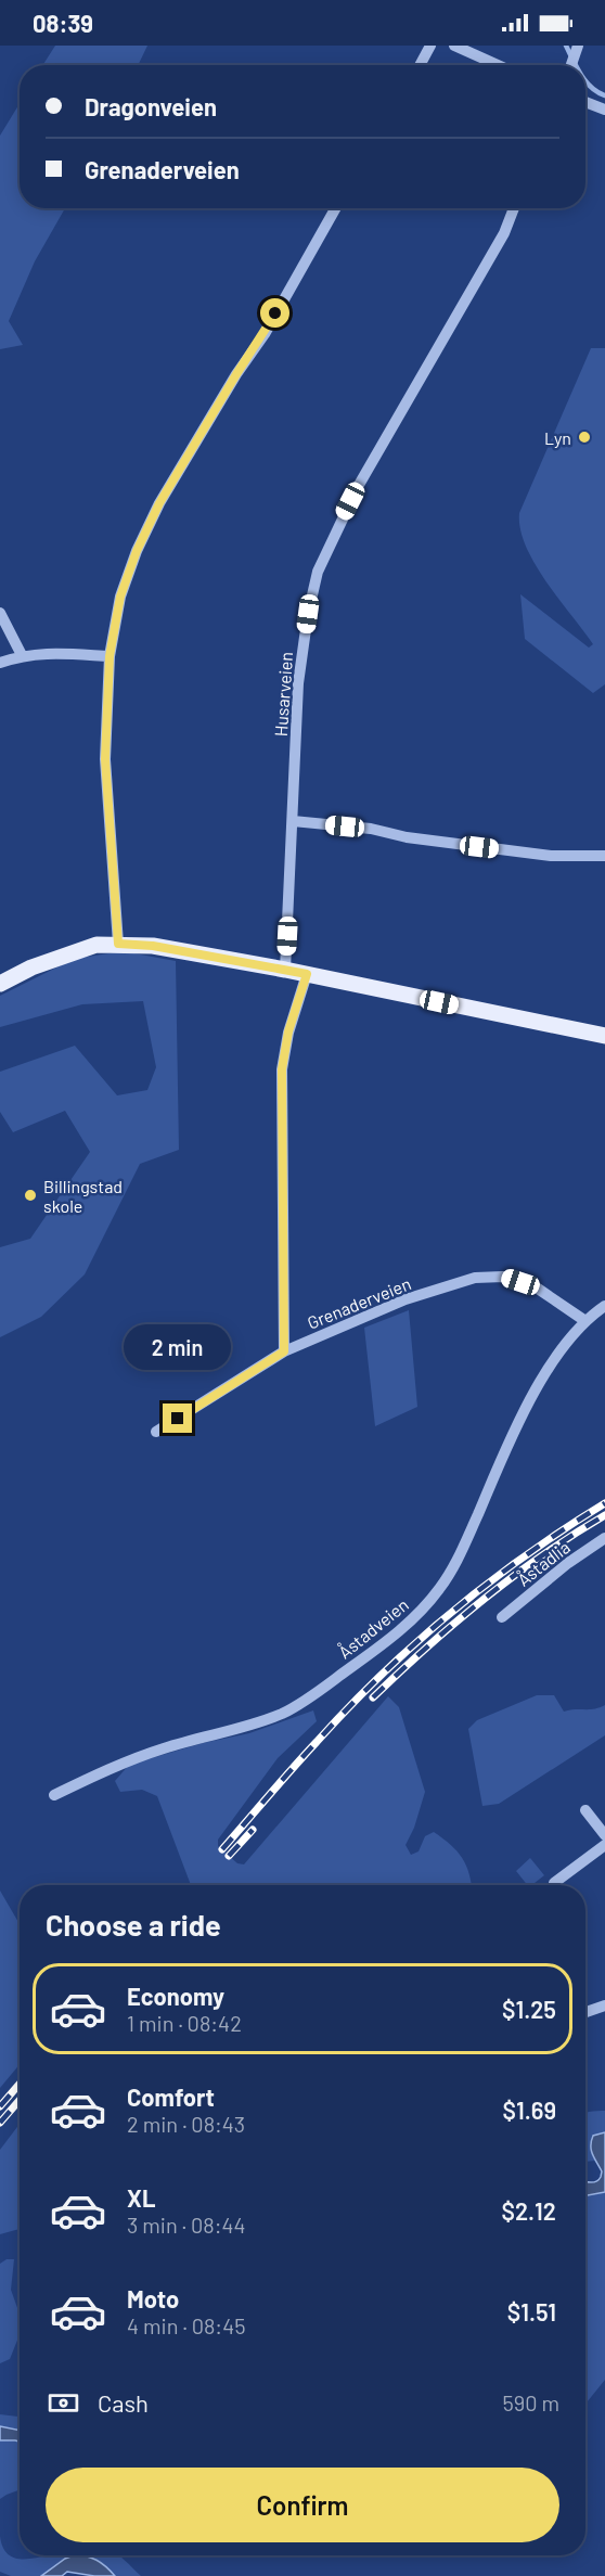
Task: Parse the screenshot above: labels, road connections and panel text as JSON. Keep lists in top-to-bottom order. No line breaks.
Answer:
{"streets":{"street":["Husarveien","Grenaderveien","Åstadlia","Åstadveien"]},"crossings":[["Grenaderveien","Åstadveien"]],"places":["Lyn","Billingstad skole"],"page":{"status":"08:39","banner":["Dragonveien","Grenaderveien"],"bubble":"2 min","heading":"Choose a ride","list":[{"name":"Economy","note":"1 min · 08:42","value":"$1.25"},{"name":"Comfort","note":"2 min · 08:43","value":"$1.69"},{"name":"XL","note":"3 min · 08:44","value":"$2.12"},{"name":"Moto","note":"4 min · 08:45","value":"$1.51"}],"pay":["Cash","590 m"],"buttons":"Confirm"}}
